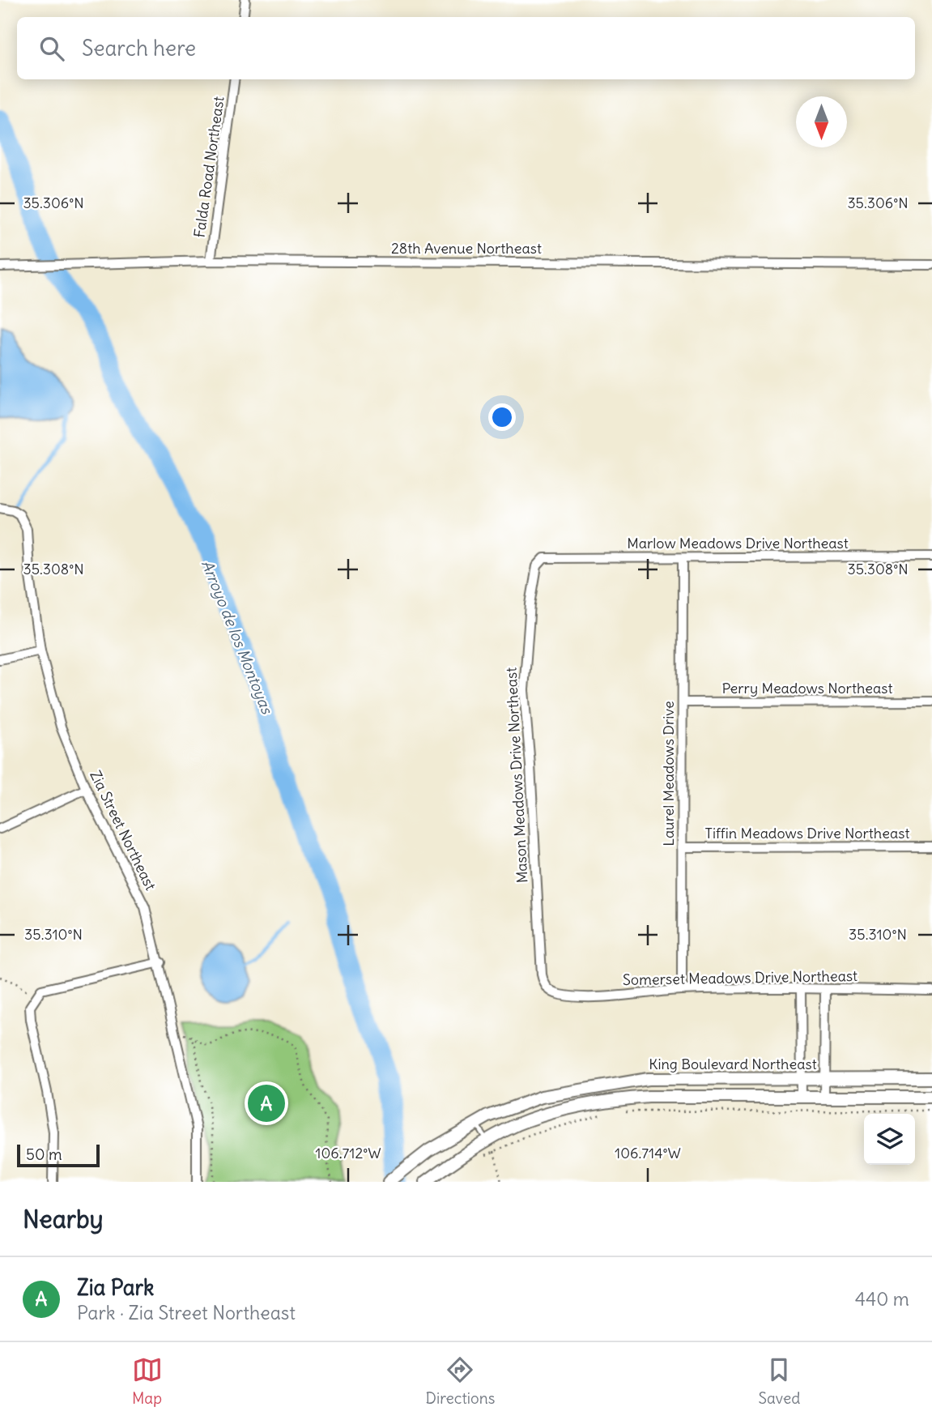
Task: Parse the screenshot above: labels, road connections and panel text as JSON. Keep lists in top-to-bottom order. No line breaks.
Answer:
{"streets":{"street":["Falda Road Northeast","28th Avenue Northeast","Marlow Meadows Drive Northeast","Perry Meadows Northeast","Laurel Meadows Drive","Mason Meadows Drive Northeast","Zia Street Northeast","Tiffin Meadows Drive Northeast","Somerset Meadows Drive Northeast","King Boulevard Northeast"]},"crossings":[["Falda Road Northeast","28th Avenue Northeast"],["Marlow Meadows Drive Northeast","Laurel Meadows Drive"],["Marlow Meadows Drive Northeast","Mason Meadows Drive Northeast"],["Perry Meadows Northeast","Laurel Meadows Drive"],["Laurel Meadows Drive","Tiffin Meadows Drive Northeast"],["Laurel Meadows Drive","Somerset Meadows Drive Northeast"],["Mason Meadows Drive Northeast","Somerset Meadows Drive Northeast"]],"water":["Arroyo de los Montoyas"],"scale_bar":"50 m","north":"bottom","page":{"search":"Search here","pins":"A","scale":"50 m","heading":"Nearby","list":[{"mark":"A","name":"Zia Park","note":"Park · Zia Street Northeast","value":"440 m"}],"nav":["Map","Directions","Saved"]},"coordinates":["35.306°N","35.308°N","35.310°N","106.712°W","106.714°W"]}
